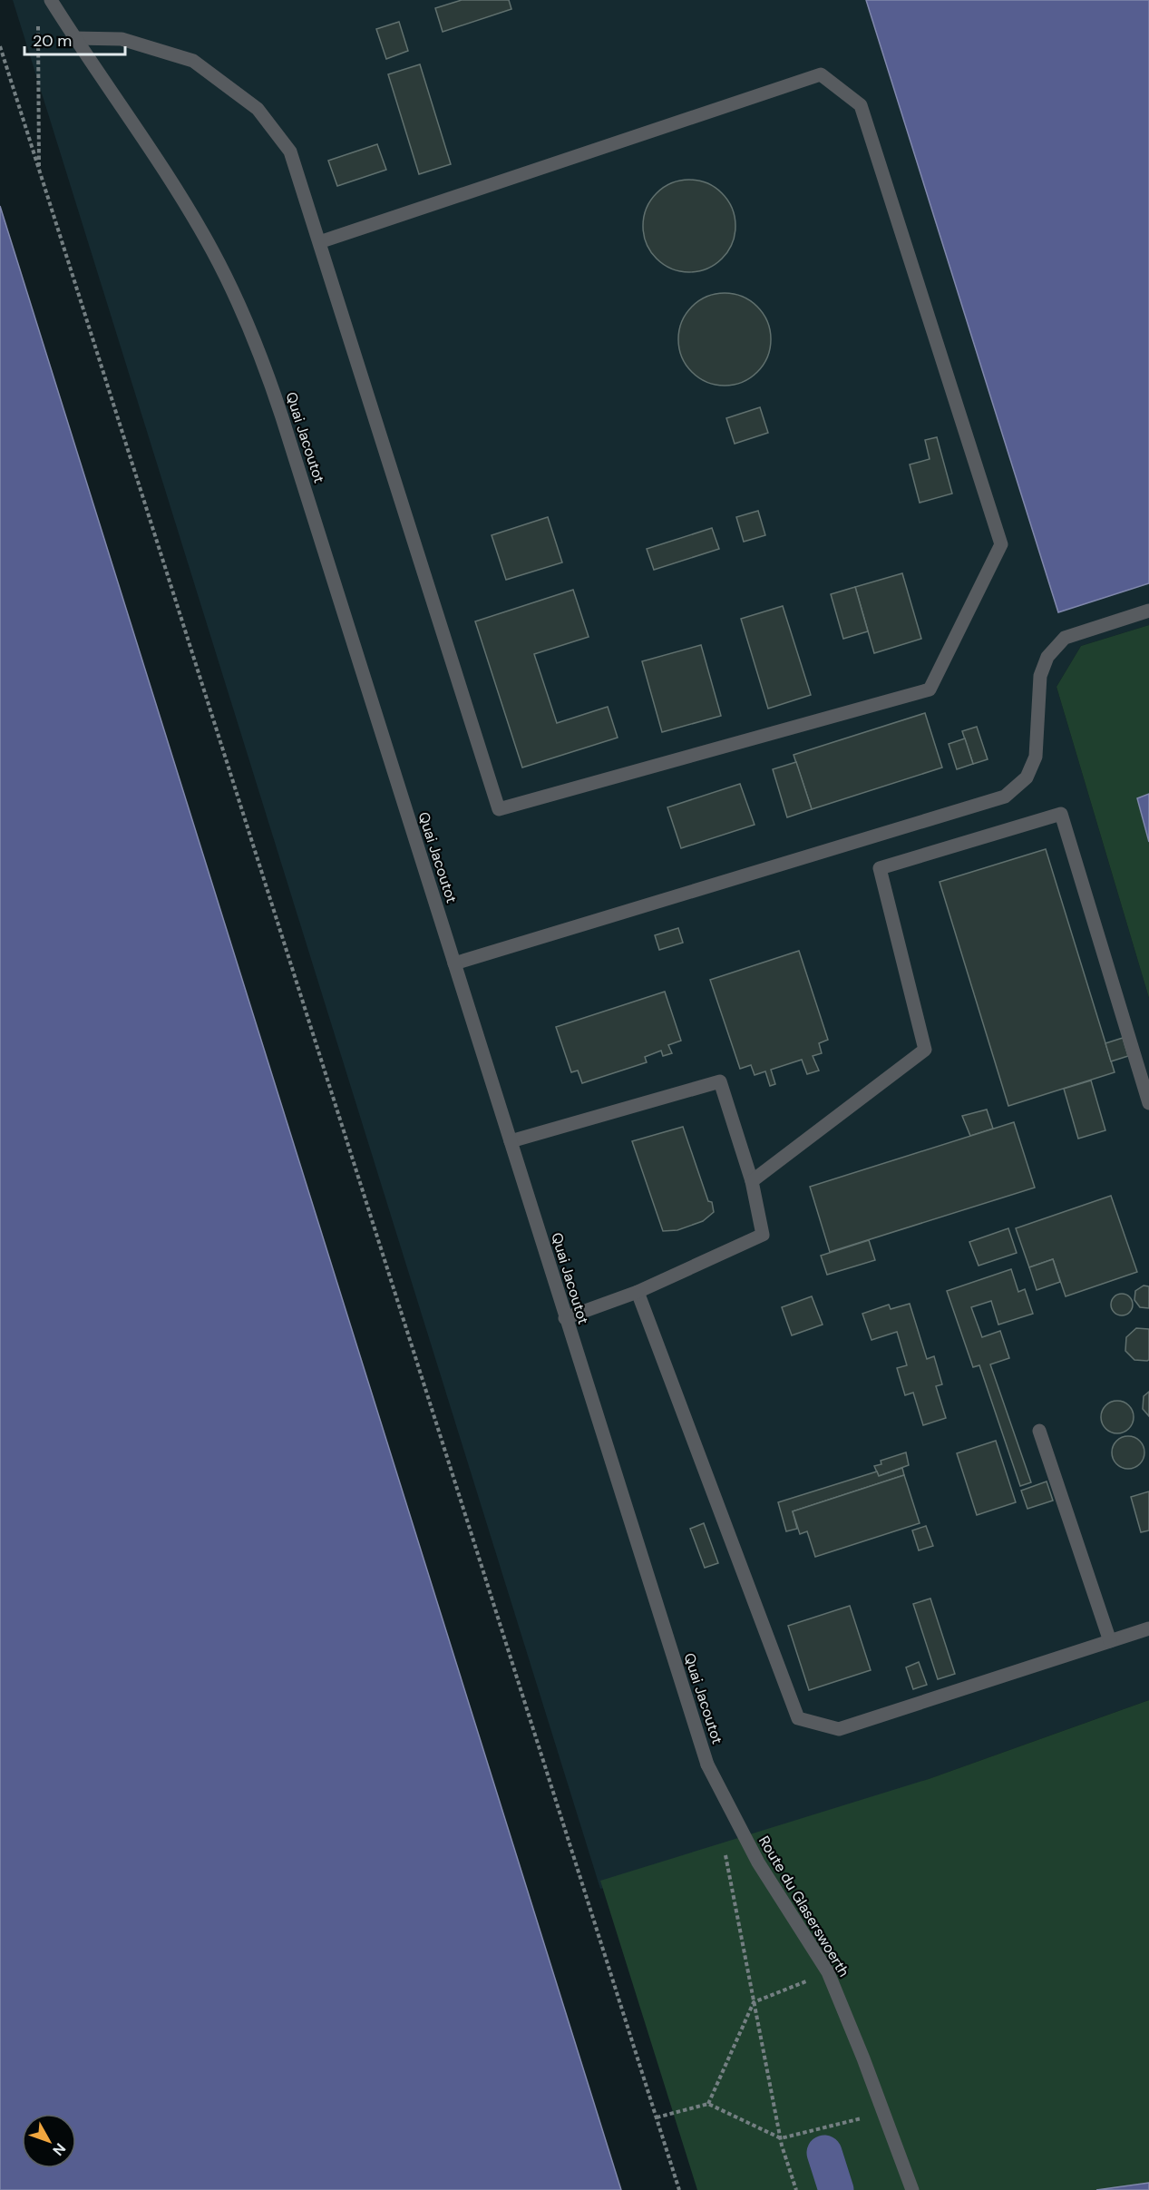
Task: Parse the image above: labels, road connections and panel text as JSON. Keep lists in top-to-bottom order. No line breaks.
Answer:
{"streets":{"street":["Quai Jacoutot","Route du Glaserswoerth"]},"crossings":[["Quai Jacoutot","Route du Glaserswoerth"]],"scale_bar":"20 m","north":"bottom right"}
